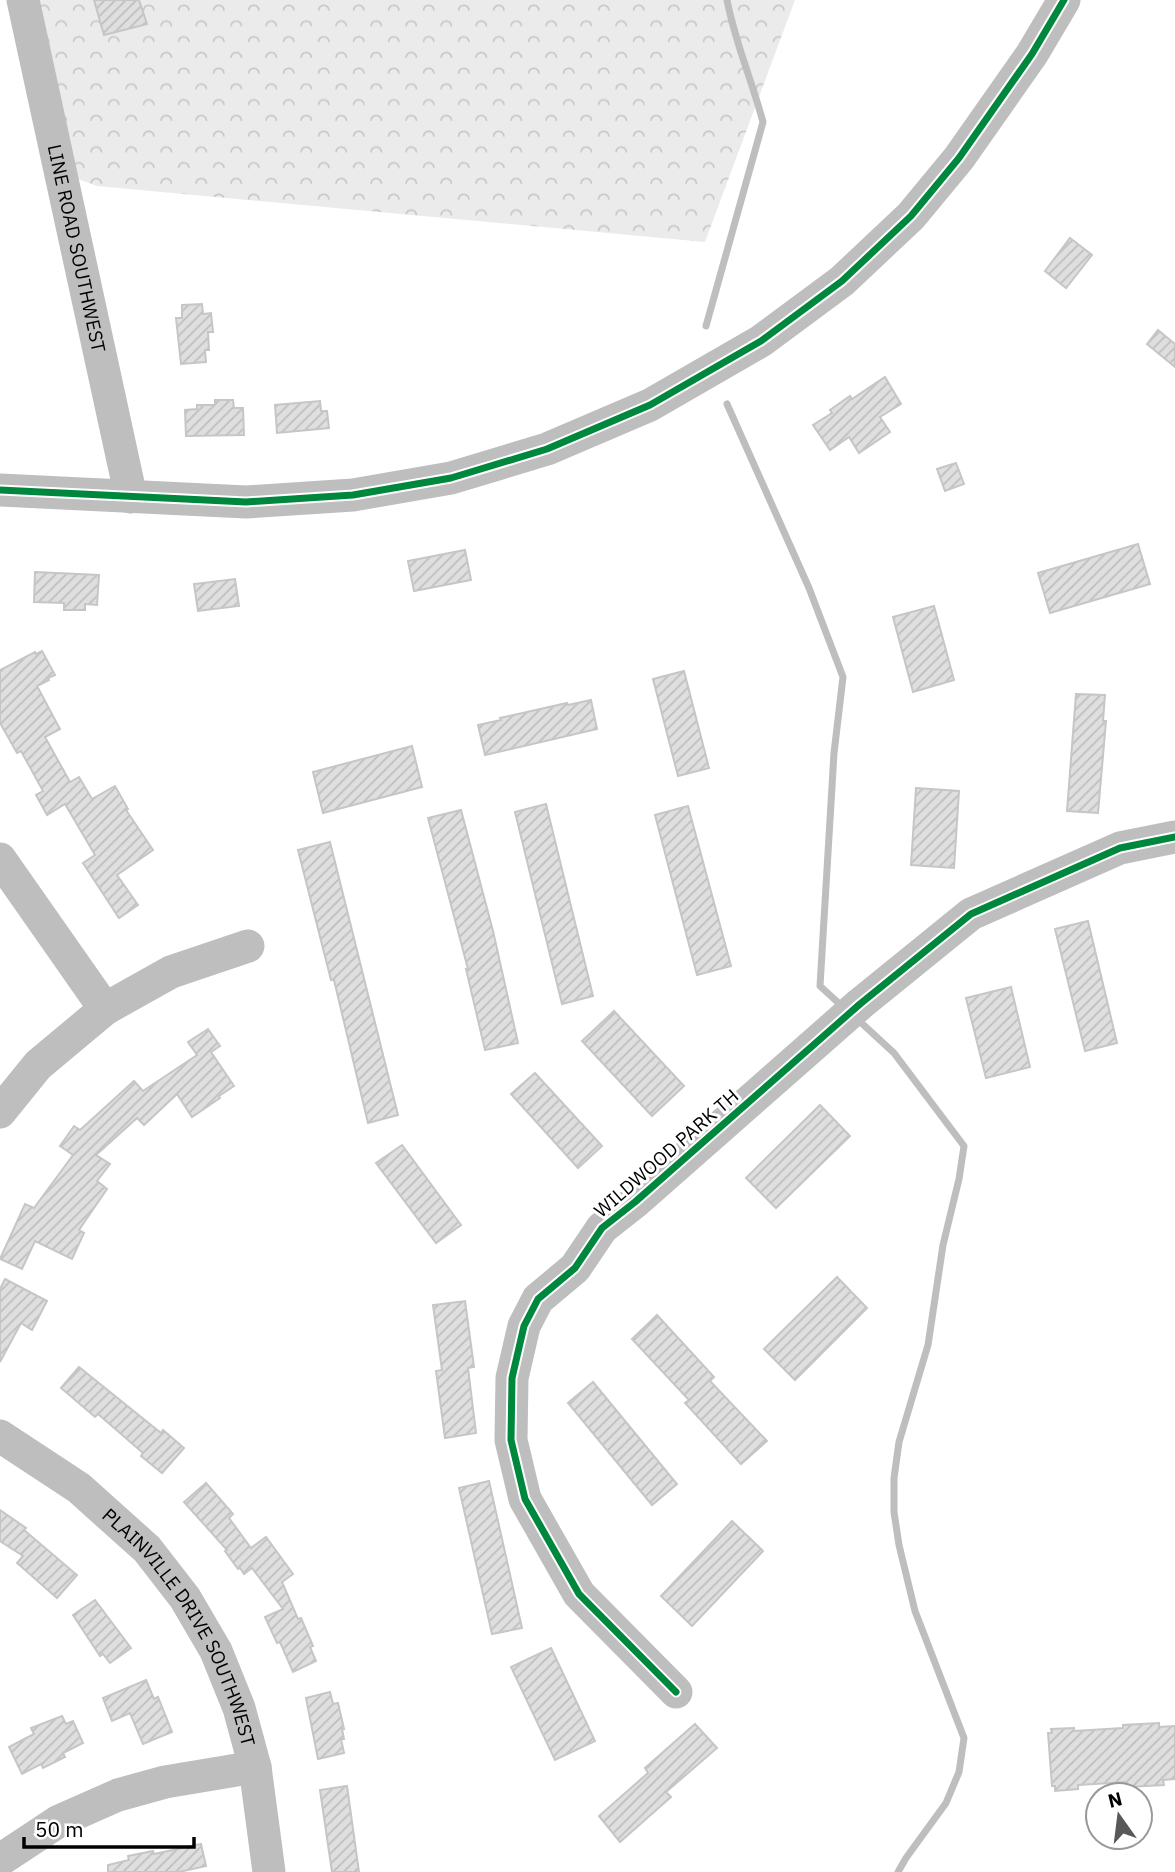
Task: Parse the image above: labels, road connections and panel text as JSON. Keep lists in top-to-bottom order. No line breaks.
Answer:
{"streets":{"street":["LINE ROAD SOUTHWEST","WILDWOOD PARK TH","PLAINVILLE DRIVE SOUTHWEST"]},"scale_bar":"50 m","north":"top"}
